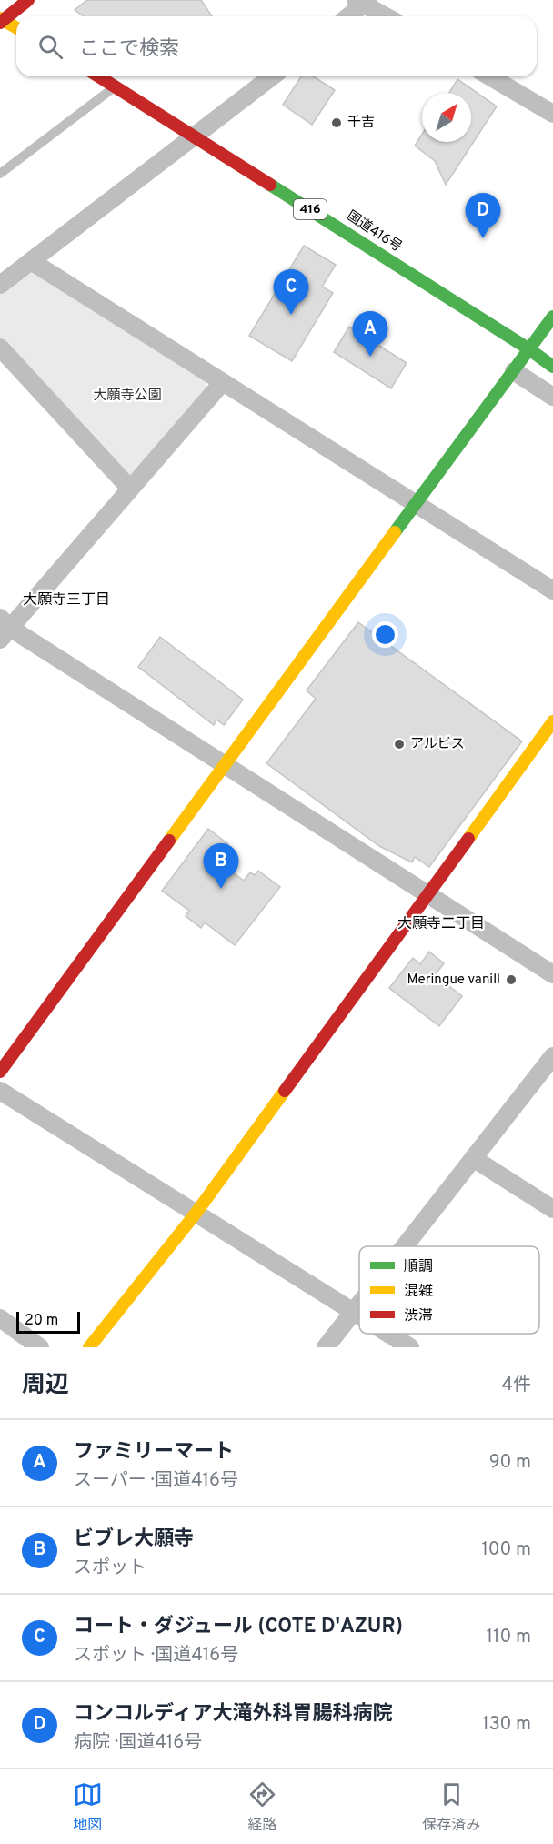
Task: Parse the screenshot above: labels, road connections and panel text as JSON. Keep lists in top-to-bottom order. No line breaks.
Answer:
{"streets":{"main road":["416","国道416号"]},"districts":["大願寺三丁目","大願寺二丁目"],"parks":["大願寺公園"],"places":["千吉","アルビス","Meringue vanill"],"legend":["順調","混雑","渋滞"],"scale_bar":"20 m","north":"top right","page":{"search":"ここで検索","pins":["D","C","A","B"],"scale":"20 m","heading":["周辺","4件"],"list":[{"mark":"A","name":"ファミリーマート","note":"スーパー · 国道416号","value":"90 m"},{"mark":"B","name":"ビブレ大願寺","note":"スポット","value":"100 m"},{"mark":"C","name":"コート・ダジュール (COTE D'AZUR)","note":"スポット · 国道416号","value":"110 m"},{"mark":"D","name":"コンコルディア大滝外科胃腸科病院","note":"病院 · 国道416号","value":"130 m"}],"nav":["地図","経路","保存済み"]}}
